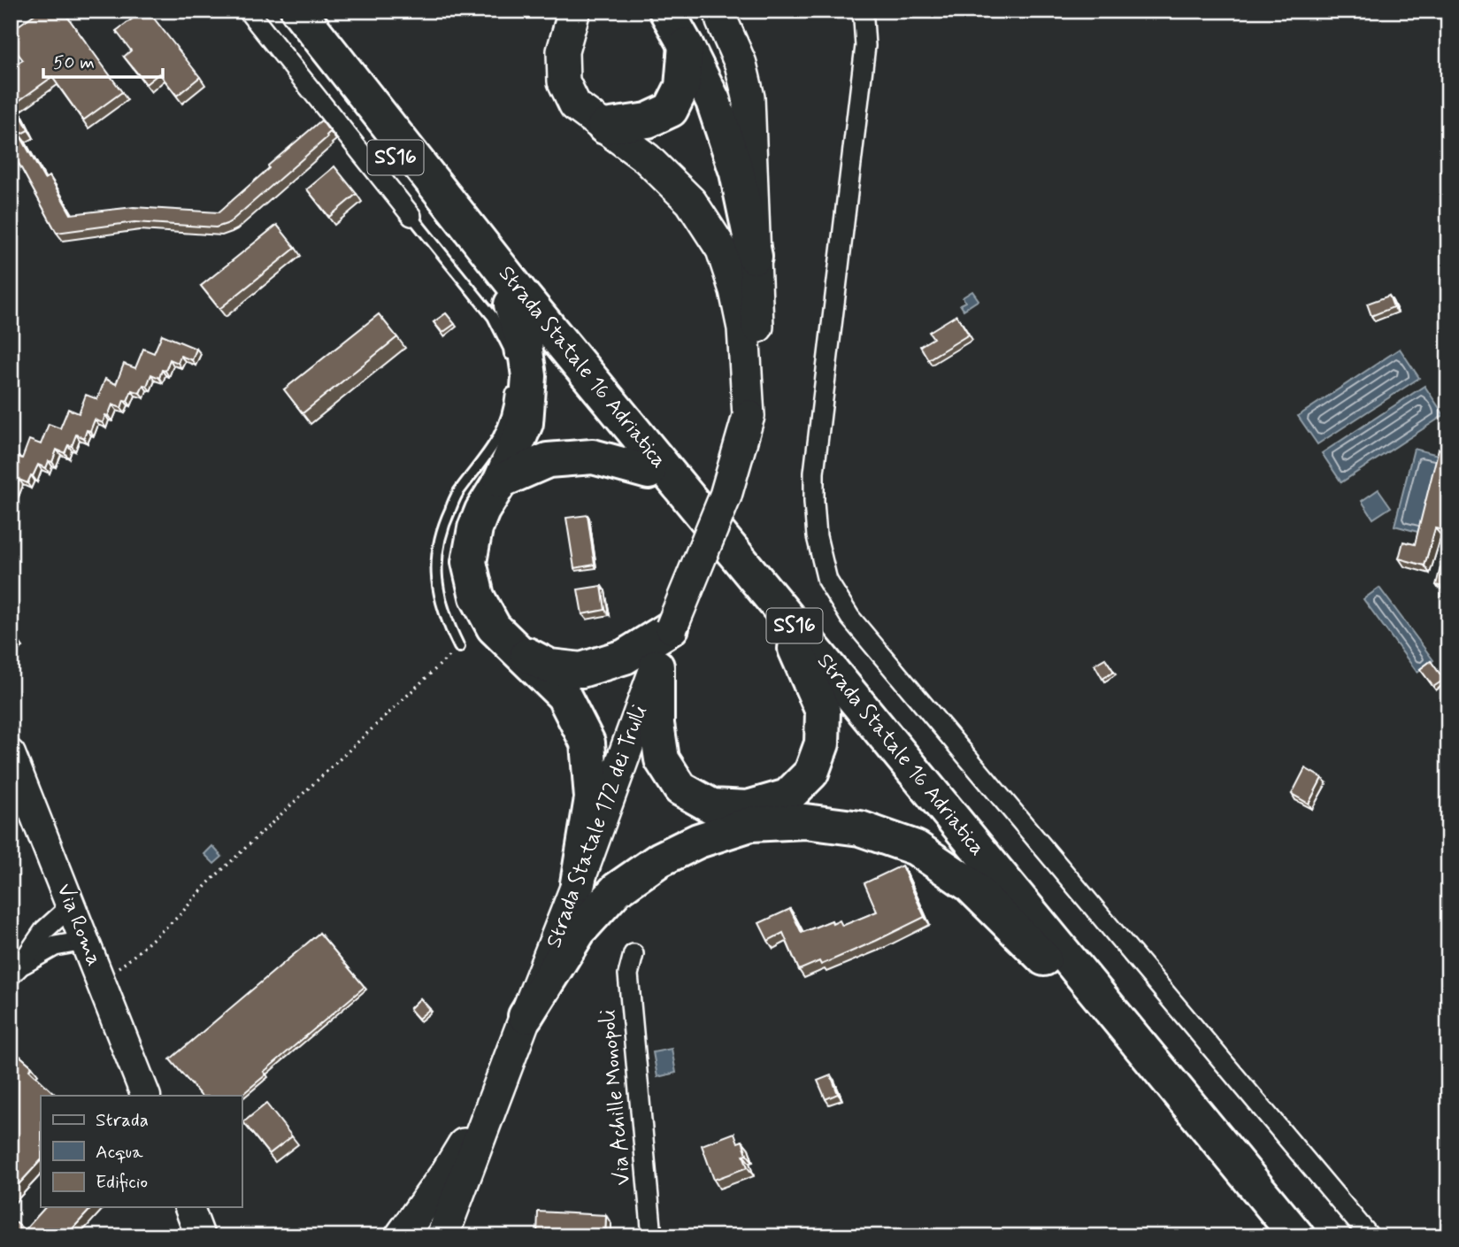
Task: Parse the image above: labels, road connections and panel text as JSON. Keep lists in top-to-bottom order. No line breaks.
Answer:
{"streets":{"highway":["SS16","Strada Statale 16 Adriatica"],"main road":["Strada Statale 172 dei Trulli"],"street":["Via Roma","Via Achille Monopoli"]},"legend":["Strada","Acqua","Edificio"],"scale_bar":"50 m"}
